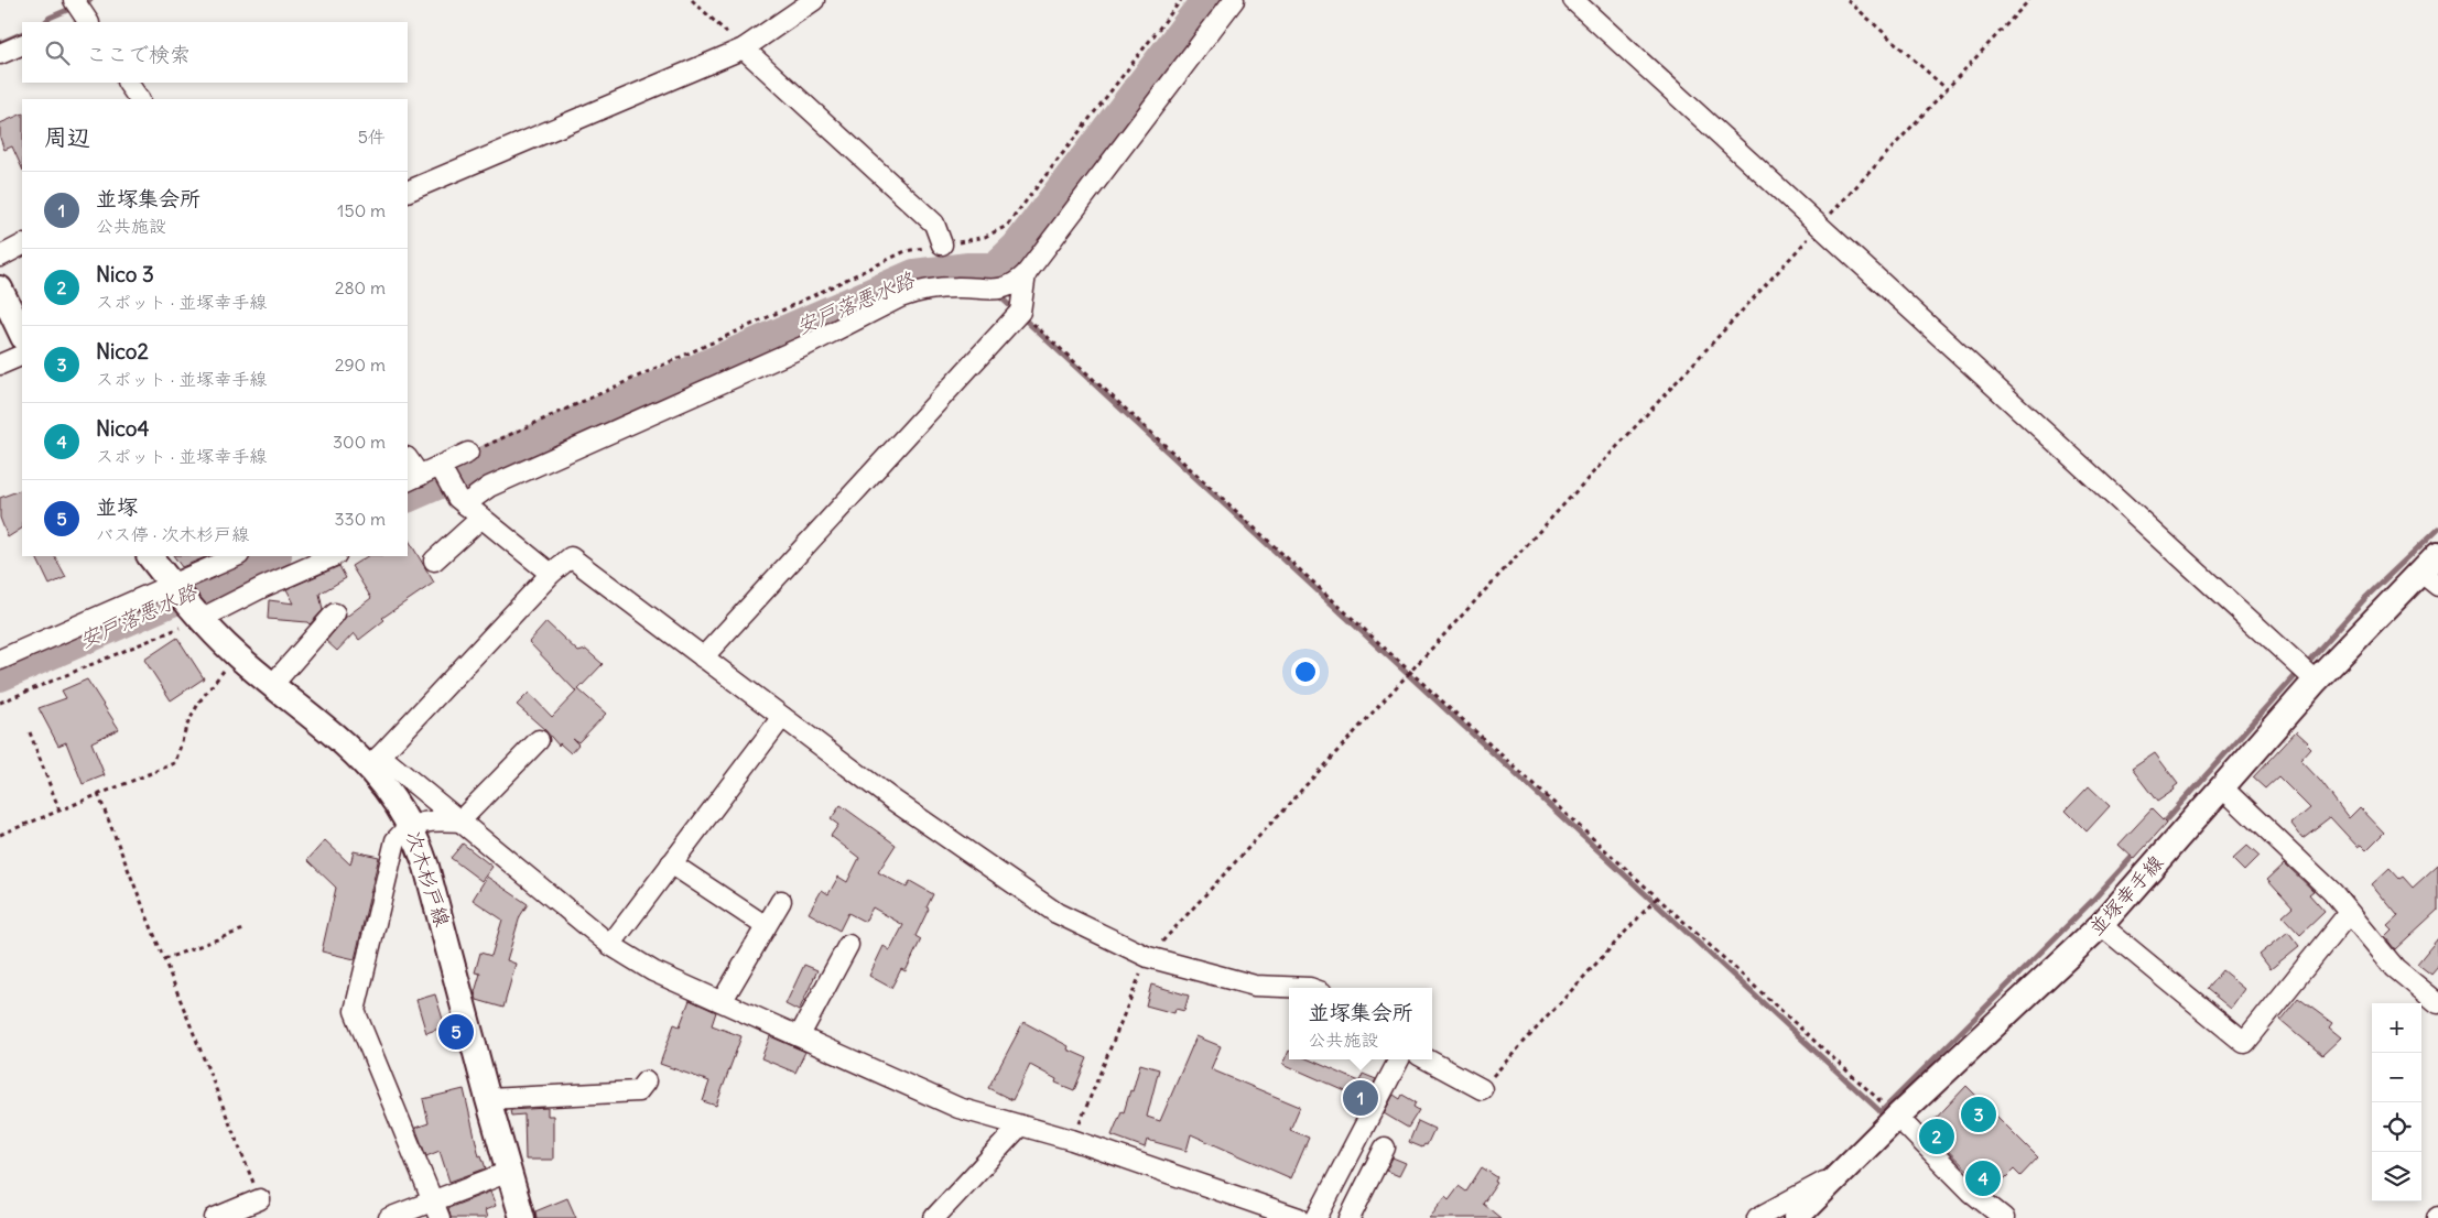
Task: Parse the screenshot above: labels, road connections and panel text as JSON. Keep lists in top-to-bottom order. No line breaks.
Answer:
{"streets":{"main road":["次木杉戸線","並塚幸手線"]},"water":["安戸落悪水路"],"page":{"search":"ここで検索","heading":["周辺","5件"],"list":[{"mark":"1","name":"並塚集会所","note":"公共施設","value":"150 m"},{"mark":"2","name":"Nico 3","note":"スポット · 並塚幸手線","value":"280 m"},{"mark":"3","name":"Nico2","note":"スポット · 並塚幸手線","value":"290 m"},{"mark":"4","name":"Nico4","note":"スポット · 並塚幸手線","value":"300 m"},{"mark":"5","name":"並塚","note":"バス停 · 次木杉戸線","value":"330 m"}],"popup":["並塚集会所","公共施設"],"map_buttons":["+","−"],"pins":["5","1","3","2","4"]}}
